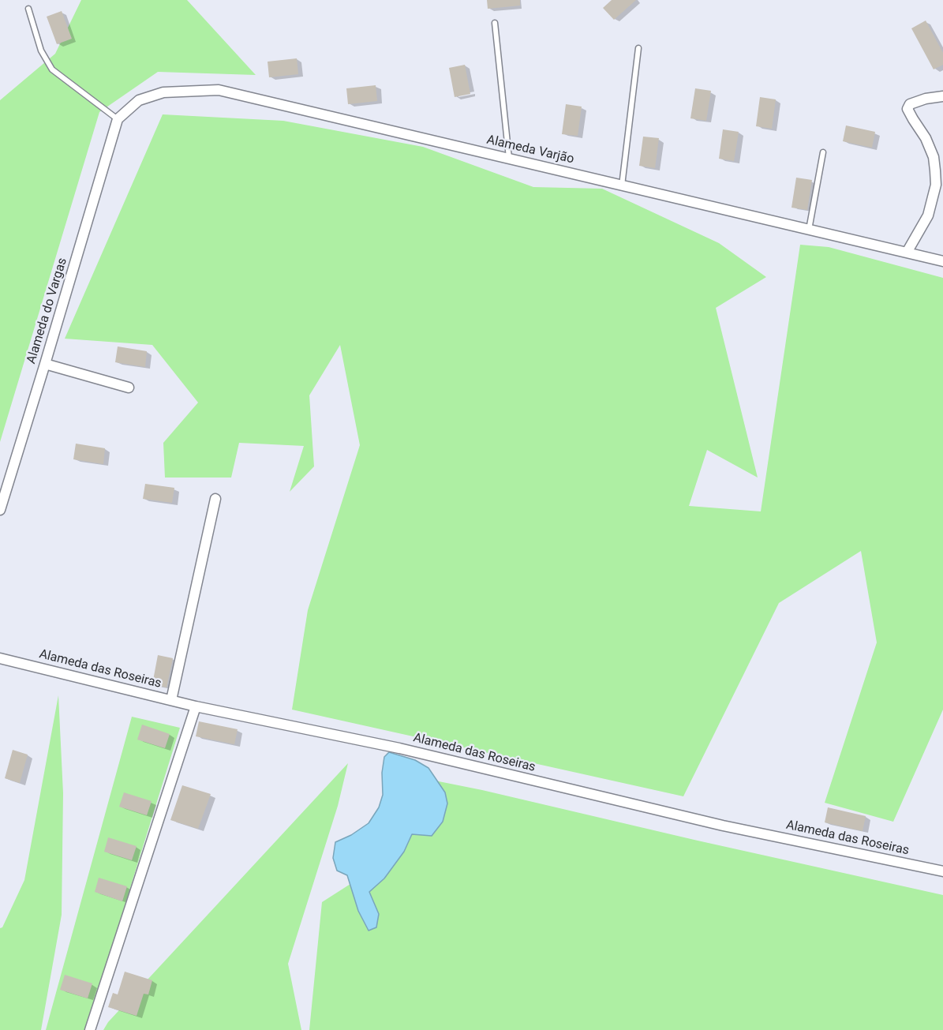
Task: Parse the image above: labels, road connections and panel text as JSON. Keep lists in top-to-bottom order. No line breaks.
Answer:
{"streets":{"street":["Alameda Varjão","Alameda do Vargas","Alameda das Roseiras"]},"crossings":[["Alameda Varjão","Alameda do Vargas"]]}
